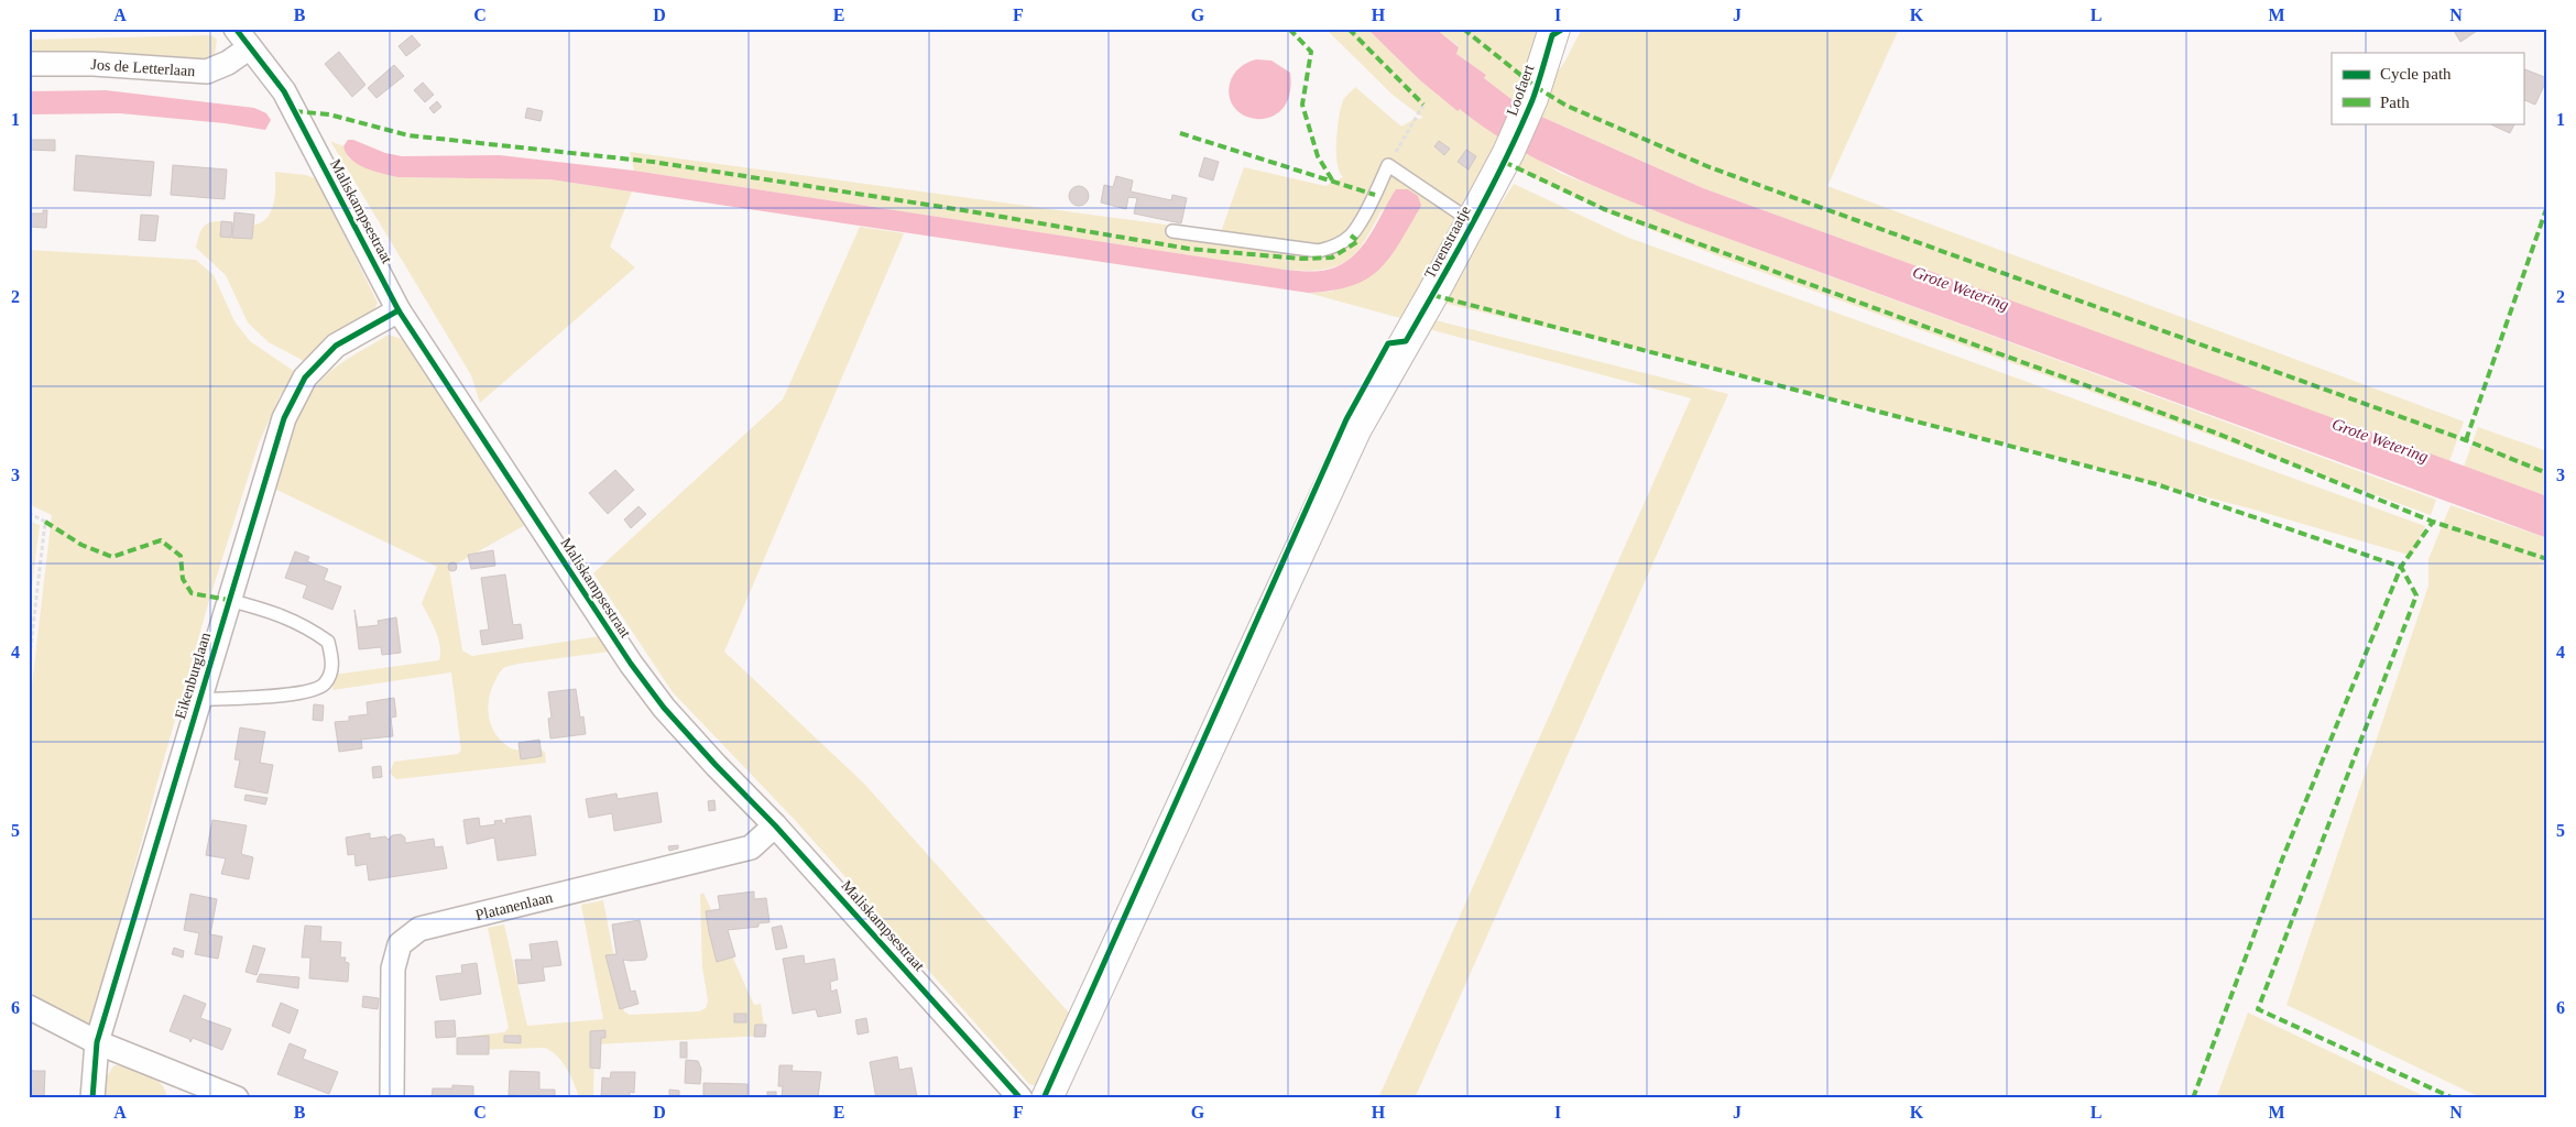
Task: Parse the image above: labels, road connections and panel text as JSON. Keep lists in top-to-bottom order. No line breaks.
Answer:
{"streets":{"street":["Jos de Letterlaan","Loofaert","Maliskampsestraat","Torenstraatje","Eikenburglaan","Platanenlaan"]},"crossings":[["Jos de Letterlaan","Maliskampsestraat"],["Loofaert","Torenstraatje"],["Maliskampsestraat","Eikenburglaan"],["Maliskampsestraat","Platanenlaan"]],"water":["Grote Wetering"],"legend":["Cycle path","Path"],"grid":{"columns":["A","B","C","D","E","F","G","H","I","J","K","L","M","N"],"rows":["1","2","3","4","5","6"]}}
